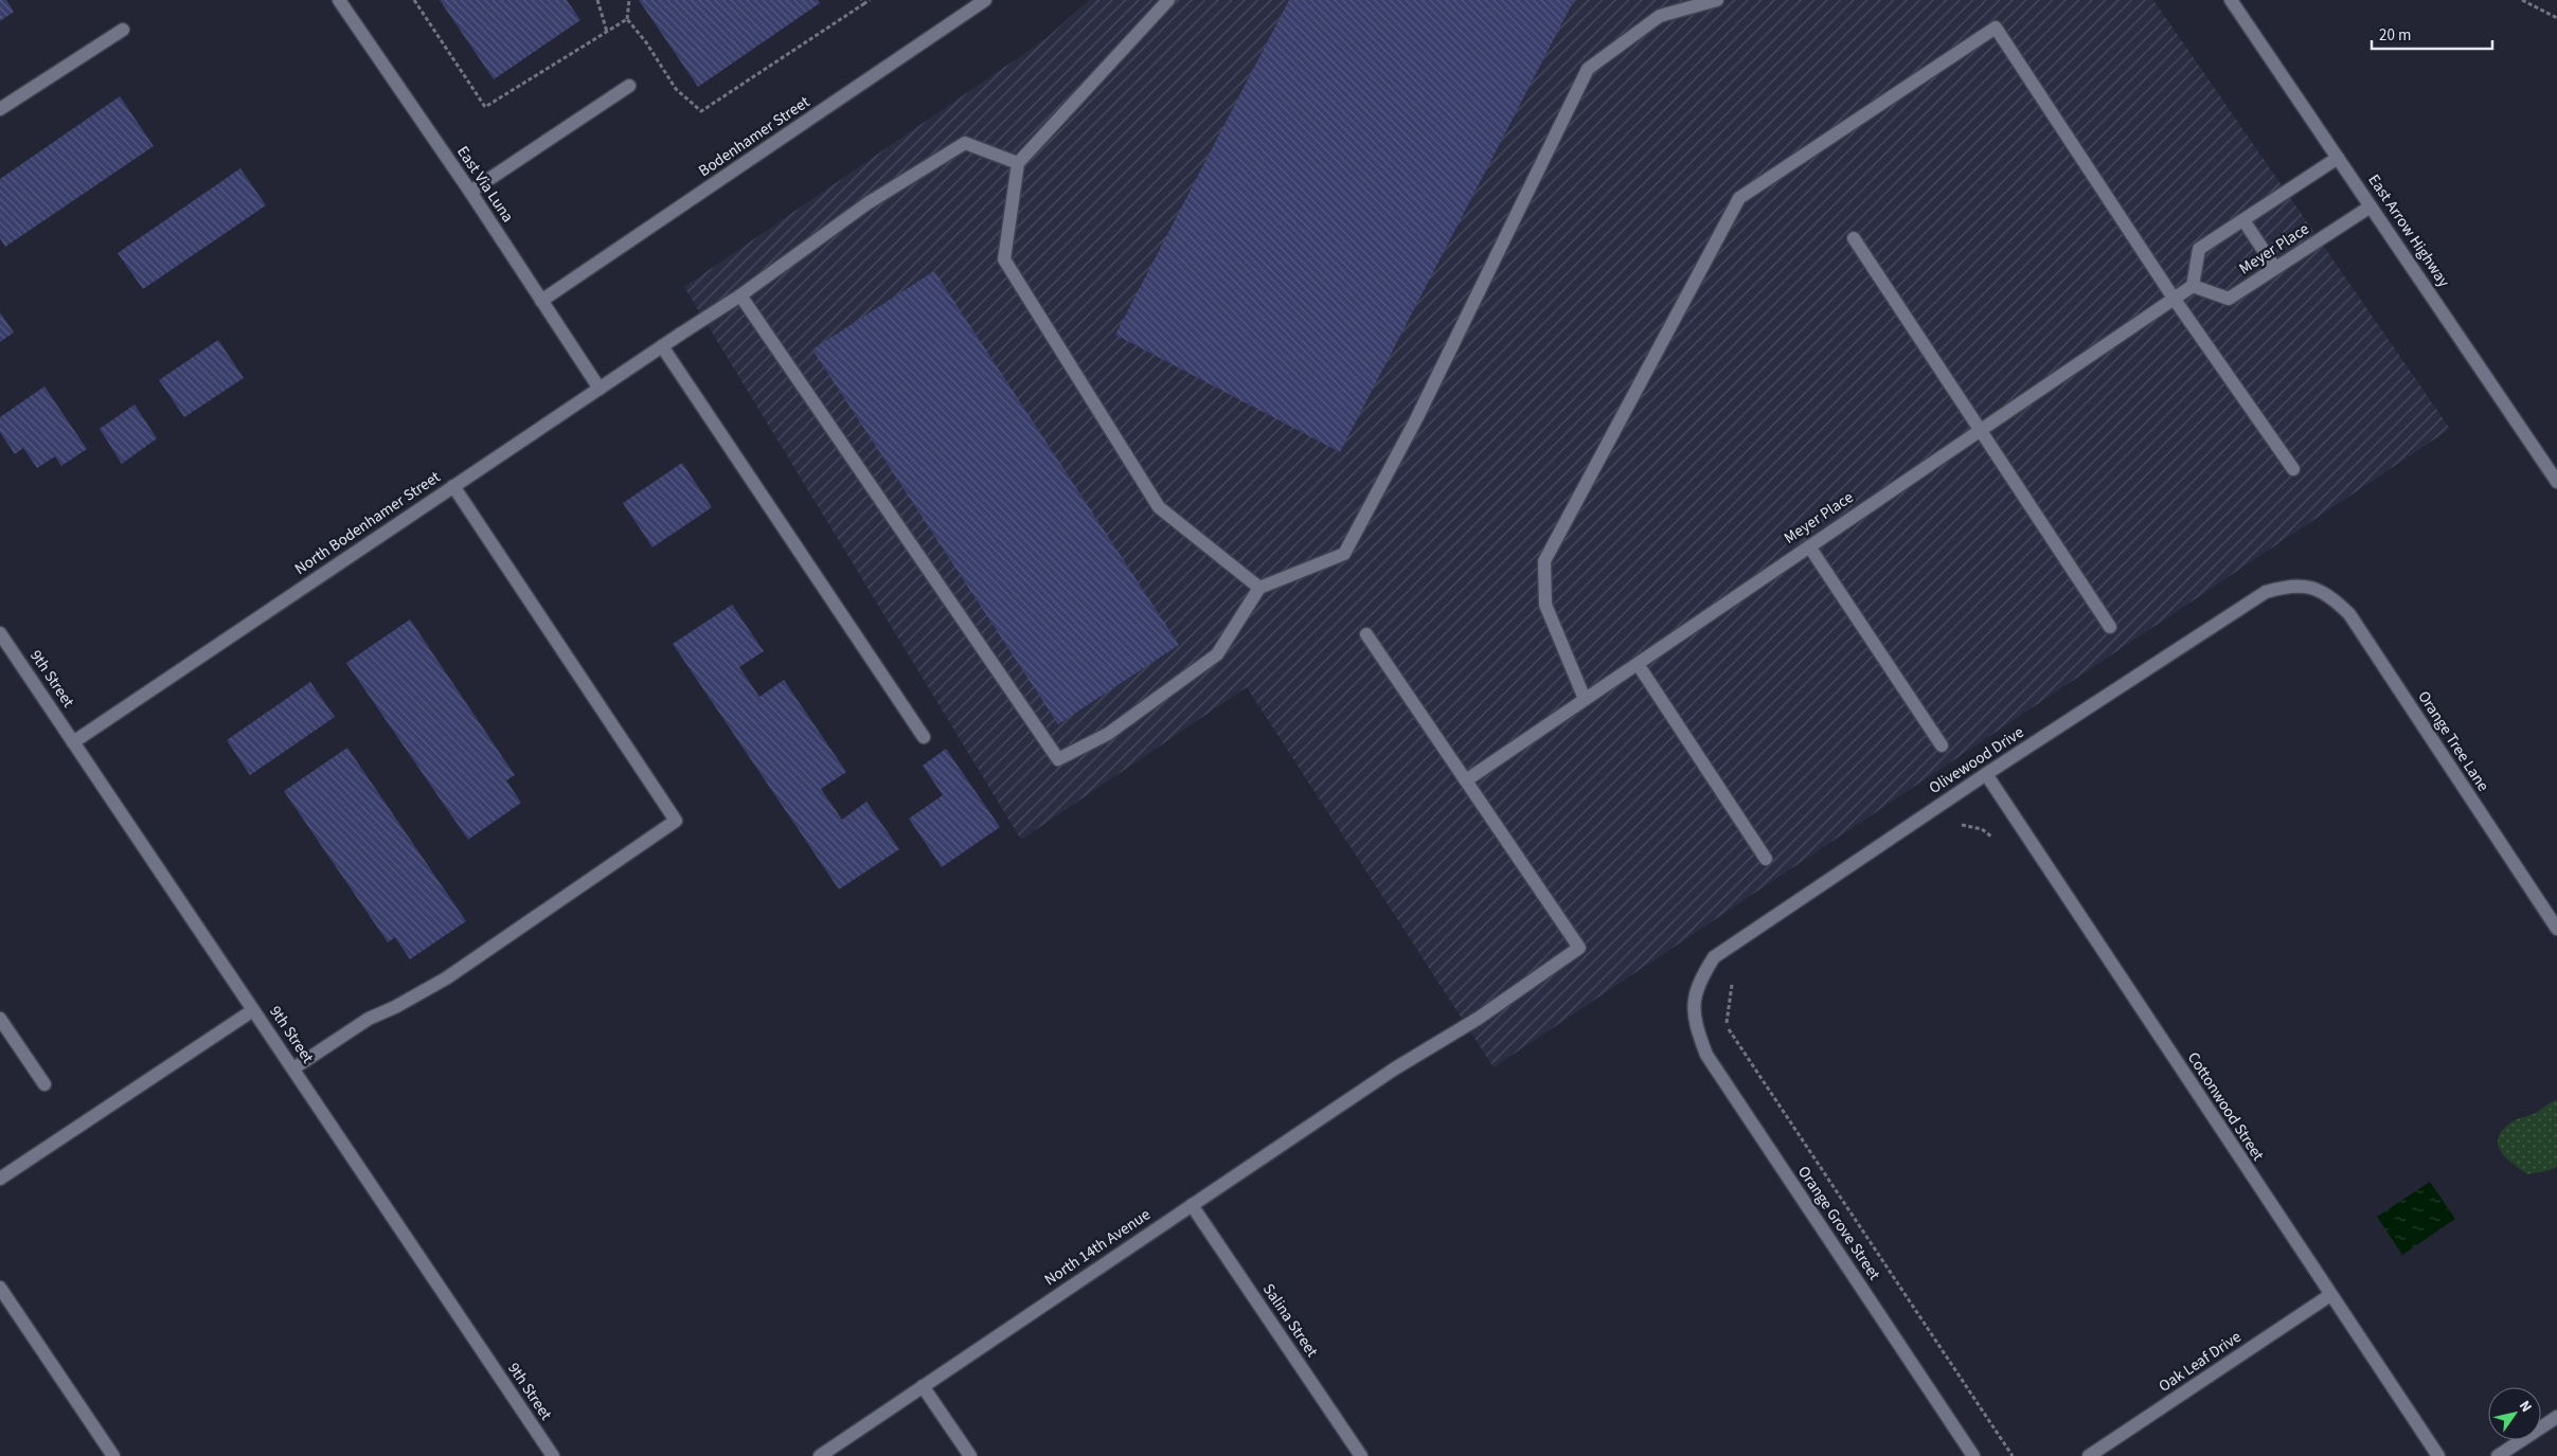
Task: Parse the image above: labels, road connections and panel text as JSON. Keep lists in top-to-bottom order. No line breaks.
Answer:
{"streets":{"street":["Bodenhamer Street","East Via Luna","East Arrow Highway","Meyer Place","North Bodenhamer Street","9th Street","Orange Tree Lane","Olivewood Drive","Cottonwood Street","Orange Grove Street","North 14th Avenue","Salina Street","Oak Leaf Drive"]},"crossings":[["Bodenhamer Street","East Via Luna"],["East Via Luna","North Bodenhamer Street"],["East Arrow Highway","Meyer Place"],["Meyer Place","North 14th Avenue"],["North Bodenhamer Street","9th Street"],["Orange Tree Lane","Olivewood Drive"],["Olivewood Drive","Cottonwood Street"],["Olivewood Drive","Orange Grove Street"],["Cottonwood Street","Oak Leaf Drive"],["North 14th Avenue","Salina Street"]],"scale_bar":"20 m","north":"top right"}
